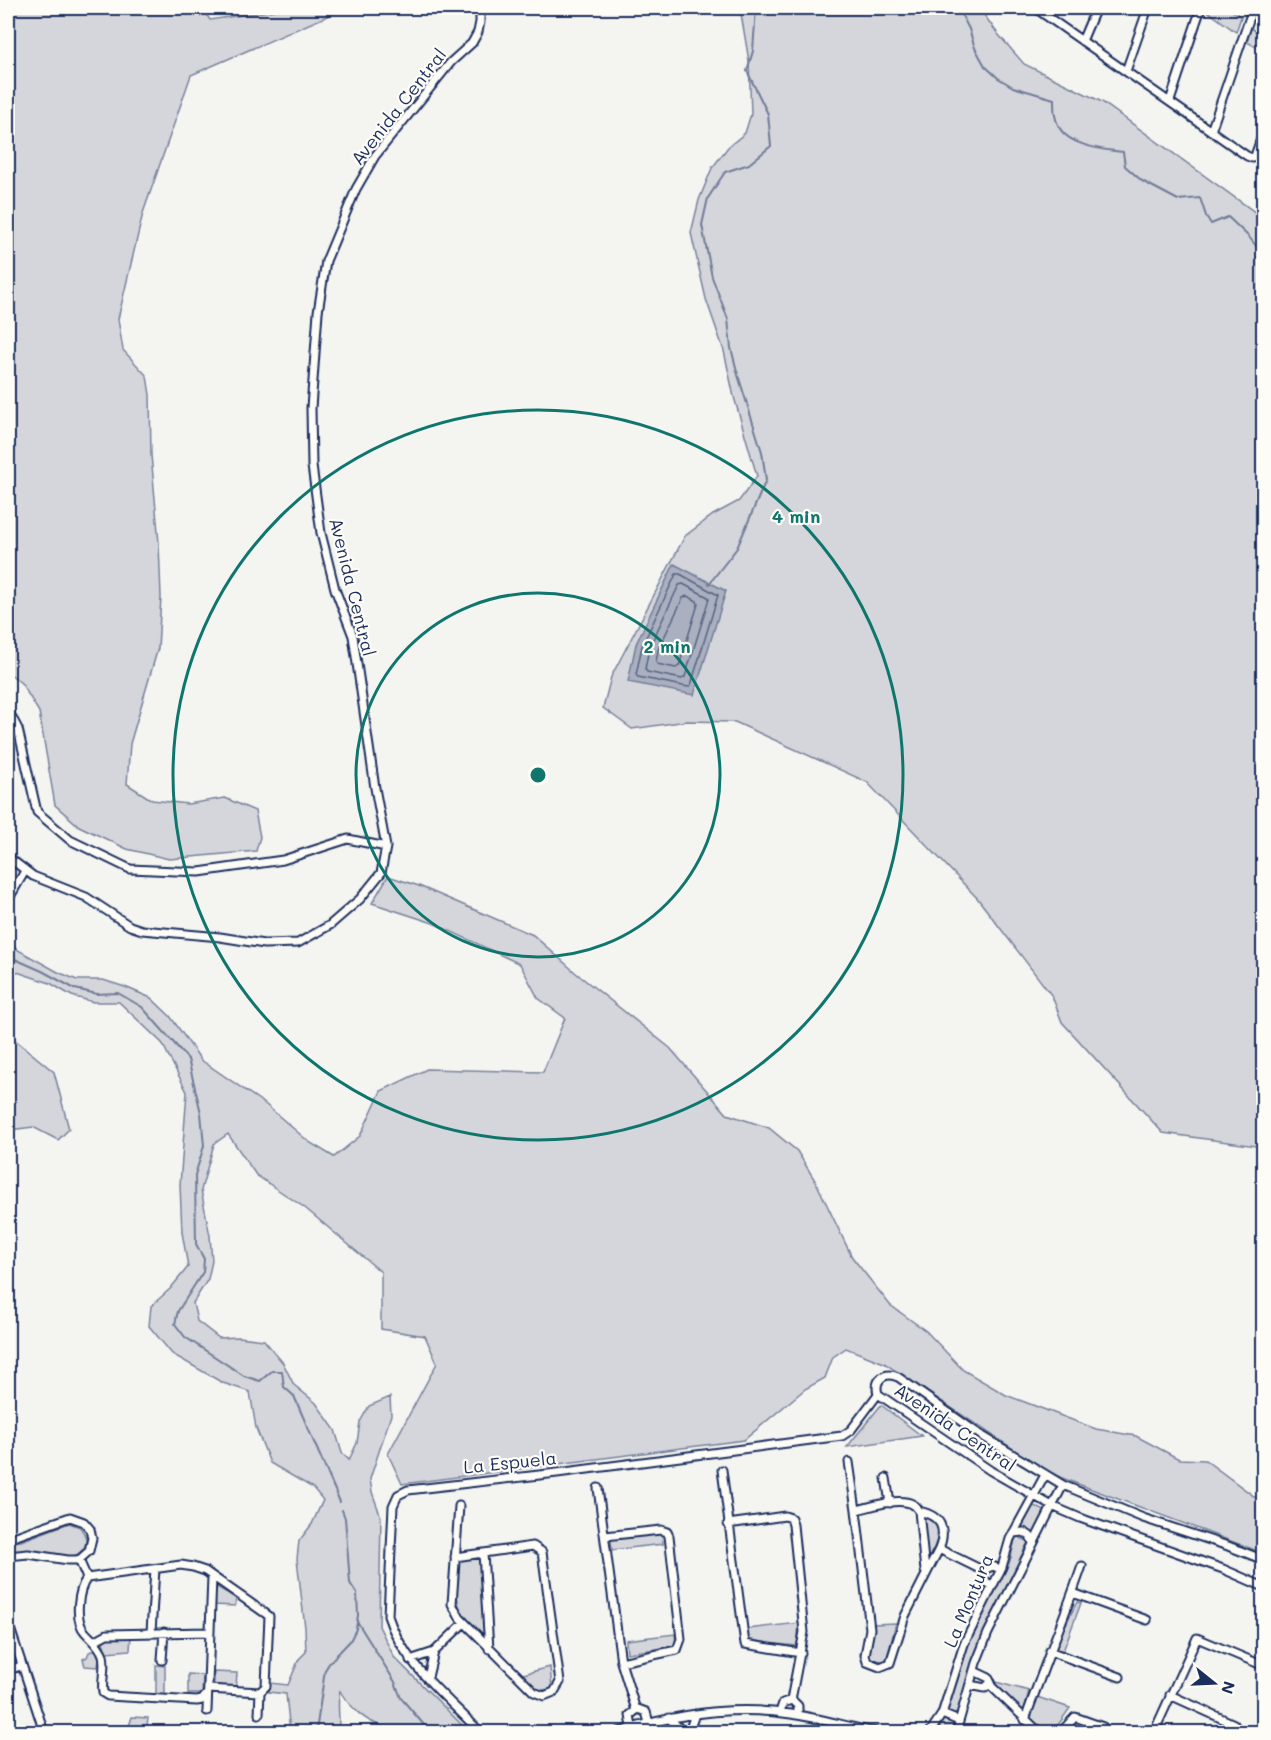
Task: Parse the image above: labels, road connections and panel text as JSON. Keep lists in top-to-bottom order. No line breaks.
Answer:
{"streets":{"street":["Avenida Central","La Espuela","La Montura"]},"crossings":[["Avenida Central","La Espuela"],["Avenida Central","La Montura"]],"north":"right","rings":["4 min","2 min"]}
